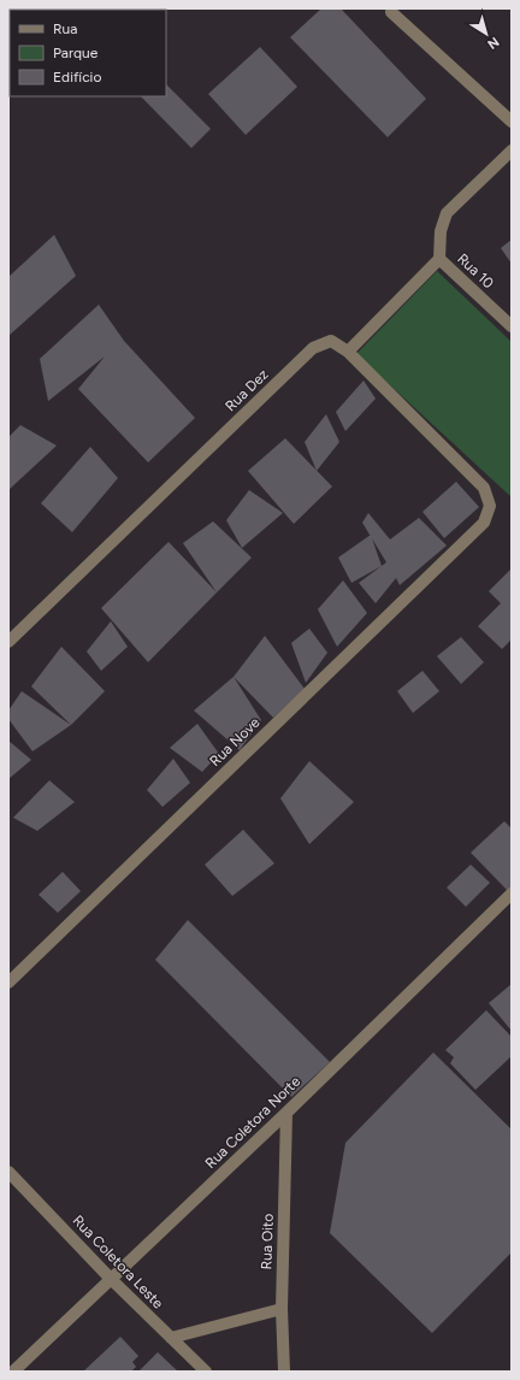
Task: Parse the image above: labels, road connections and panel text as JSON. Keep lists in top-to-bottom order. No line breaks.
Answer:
{"streets":{"street":["Rua 10","Rua Dez","Rua Nove","Rua Coletora Norte","Rua Oito","Rua Coletora Leste"]},"crossings":[["Rua Dez","Rua Nove"],["Rua Coletora Norte","Rua Oito"],["Rua Coletora Norte","Rua Coletora Leste"]],"legend":["Rua","Parque","Edifício"],"north":"bottom right"}
